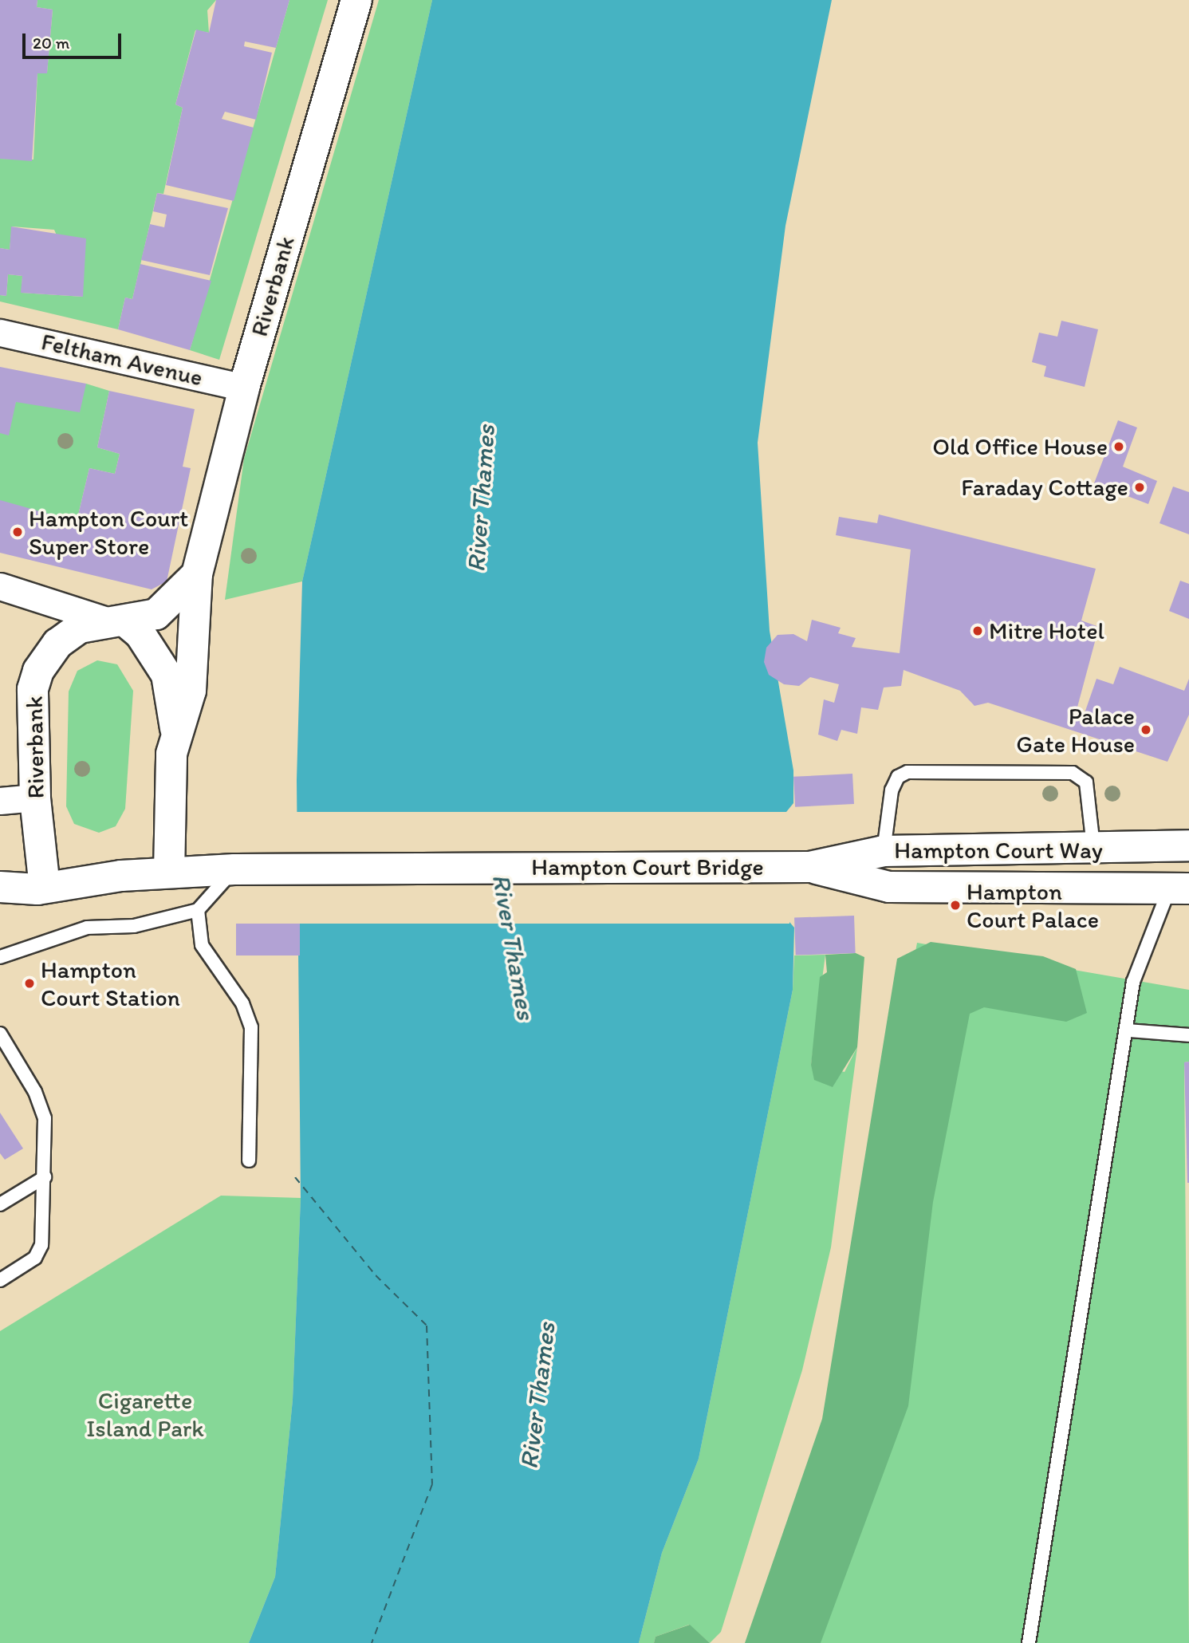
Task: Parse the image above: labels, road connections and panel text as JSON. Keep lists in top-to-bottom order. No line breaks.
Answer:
{"streets":{"main road":["Riverbank","Hampton Court Way","Hampton Court Bridge"],"street":["Feltham Avenue"]},"crossings":[["Riverbank","Feltham Avenue"],["Riverbank","Hampton Court Bridge"],["Hampton Court Way","Hampton Court Bridge"]],"water":["River Thames"],"parks":["Cigarette Island Park"],"places":["Old Office House","Faraday Cottage","Hampton Court Super Store","Mitre Hotel","Palace Gate House","Hampton Court Palace","Hampton Court Station"],"scale_bar":"20 m"}
